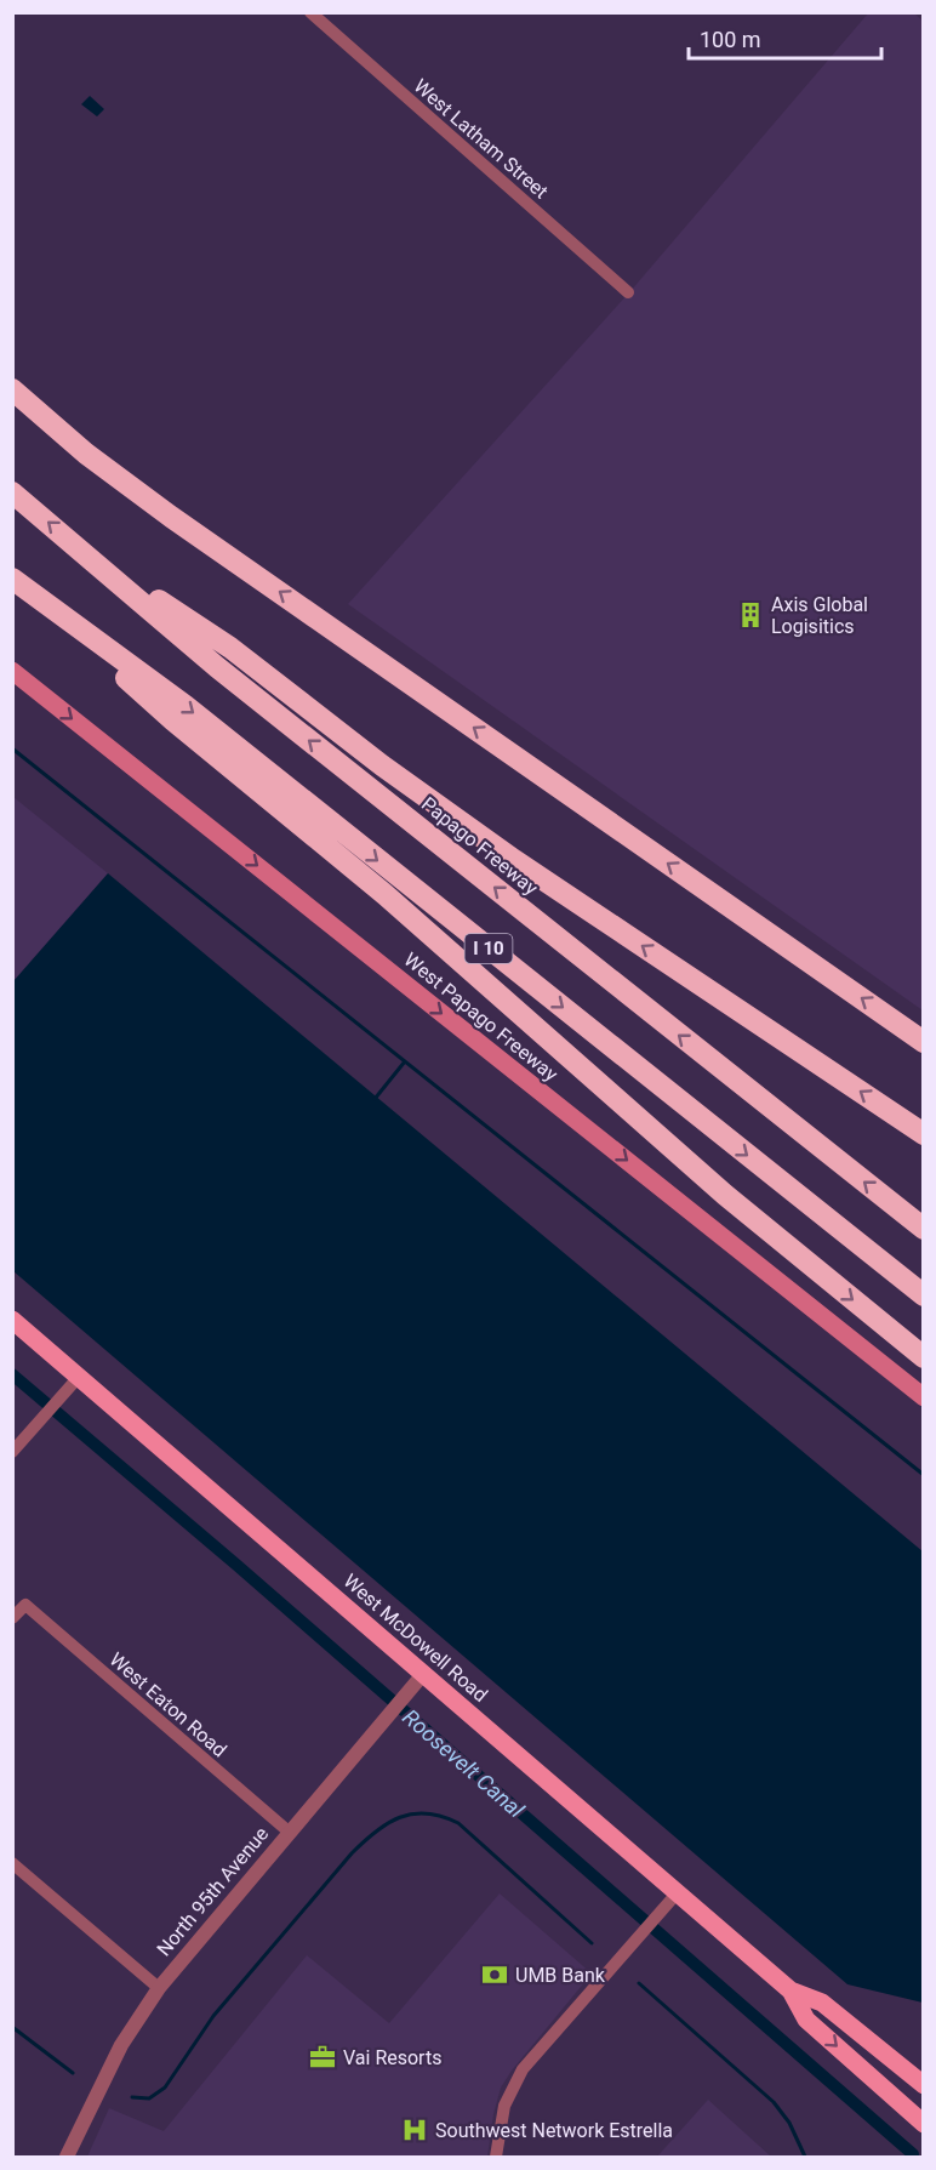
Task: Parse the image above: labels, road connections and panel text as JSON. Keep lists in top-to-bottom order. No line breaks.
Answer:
{"streets":{"highway":["Papago Freeway","I 10"],"main road":["West Papago Freeway","West McDowell Road"],"street":["West Latham Street","West Eaton Road","North 95th Avenue"]},"crossings":[["West McDowell Road","North 95th Avenue"],["West Eaton Road","North 95th Avenue"]],"one_way":["West Papago Freeway"],"water":["Roosevelt Canal"],"places":{"building":["Axis Global Logisitics"],"bank":["UMB Bank"],"office":["Vai Resorts"],"hospital":["Southwest Network Estrella"]},"scale_bar":"100 m"}
